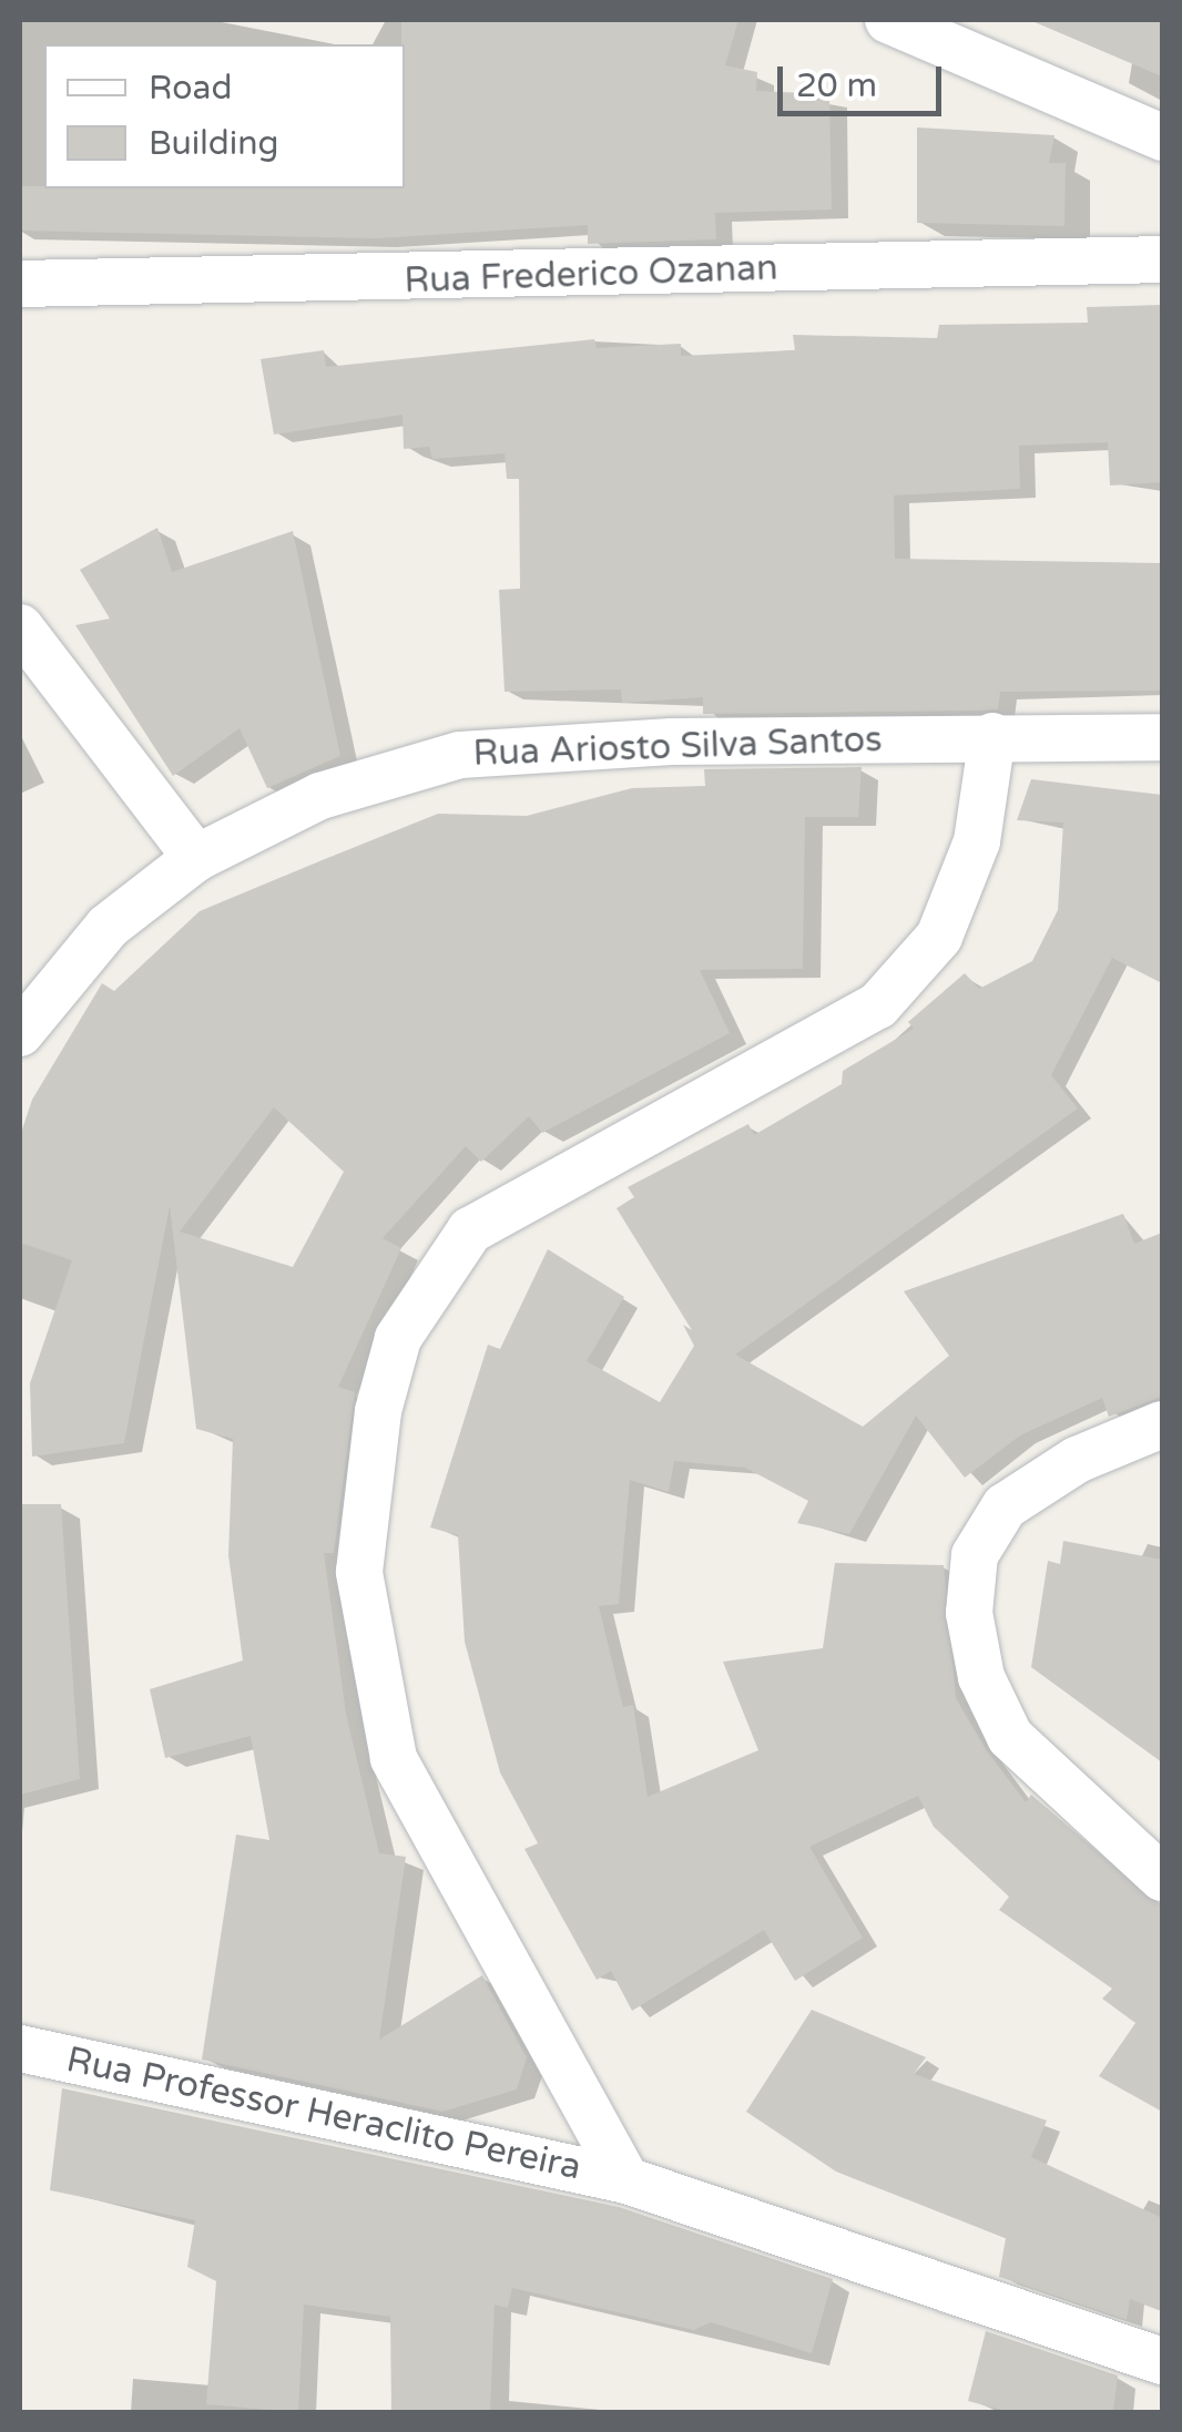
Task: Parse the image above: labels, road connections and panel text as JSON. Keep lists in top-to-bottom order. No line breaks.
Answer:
{"streets":{"street":["Rua Frederico Ozanan","Rua Ariosto Silva Santos","Rua Professor Heraclito Pereira"]},"crossings":[["Rua Ariosto Silva Santos","Rua Professor Heraclito Pereira"]],"legend":["Road","Building"],"scale_bar":"20 m"}
